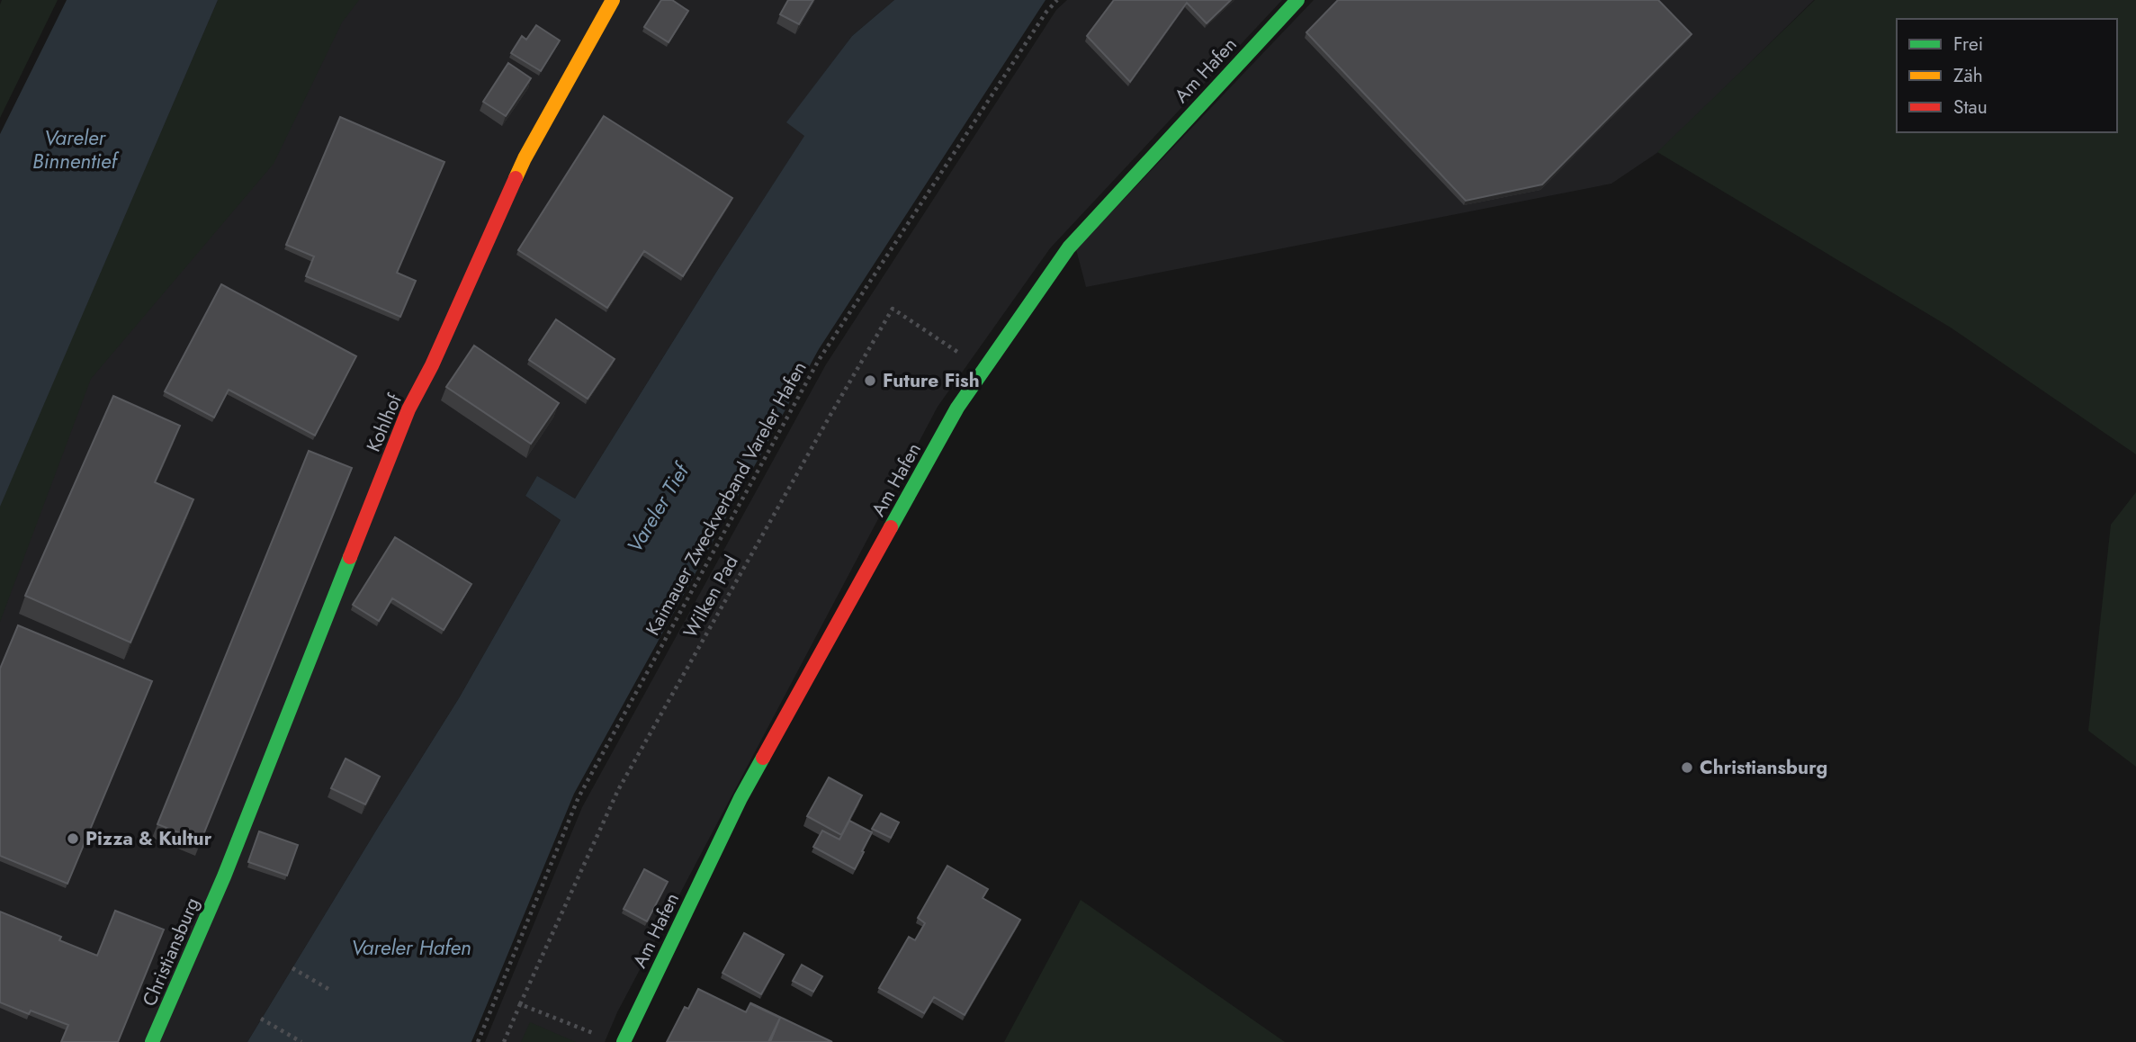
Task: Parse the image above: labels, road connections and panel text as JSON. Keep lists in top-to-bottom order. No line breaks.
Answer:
{"streets":{"street":["Am Hafen","Kohlhof","Christiansburg"],"path":["Kaimauer Zweckverband Vareler Hafen","Wilken Pad"]},"crossings":[["Am Hafen","Wilken Pad"],["Kohlhof","Christiansburg"]],"water":["Vareler Binnentief","Vareler Tief","Vareler Hafen"],"places":["Future Fish","Christiansburg","Pizza & Kultur"],"legend":["Frei","Zäh","Stau"]}
